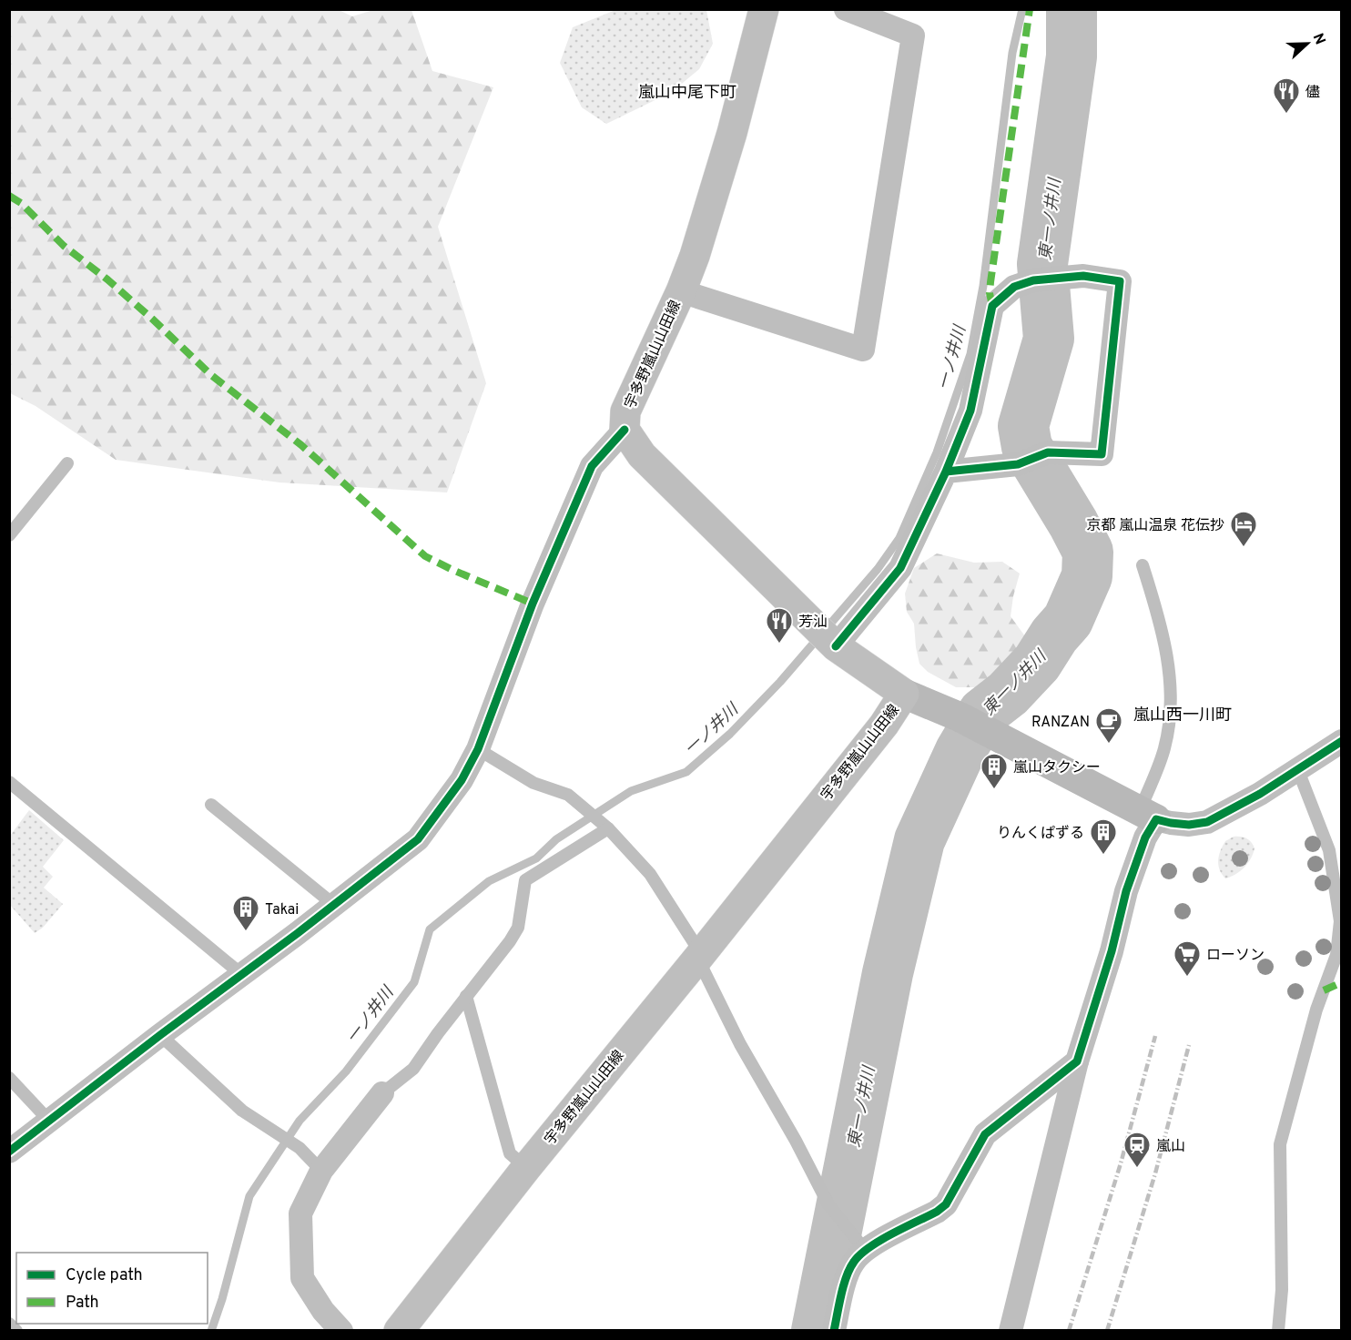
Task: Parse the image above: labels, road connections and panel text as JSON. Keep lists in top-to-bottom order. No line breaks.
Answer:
{"streets":{"main road":["宇多野嵐山山田線"]},"districts":["嵐山中尾下町","嵐山西一川町"],"water":["東一ノ井川","一ノ井川"],"places":{"restaurant":["儘","芳汕"],"hotel":["京都 嵐山温泉 花伝抄"],"cafe":["RANZAN"],"building":["嵐山タクシー","りんくぱずる","Takai"],"supermarket":["ローソン"],"station":["嵐山"]},"legend":["Cycle path","Path"],"north":"right"}
